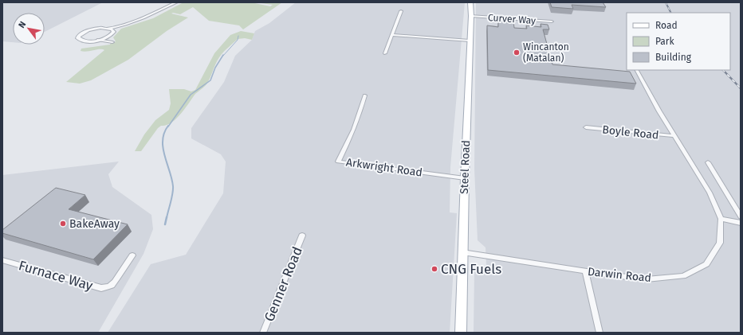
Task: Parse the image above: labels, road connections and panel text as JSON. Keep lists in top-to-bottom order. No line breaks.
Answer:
{"streets":{"main road":["Steel Road"],"street":["Curver Way","Boyle Road","Arkwright Road","Darwin Road","Furnace Way","Genner Road"]},"crossings":[["Curver Way","Steel Road"],["Boyle Road","Darwin Road"],["Arkwright Road","Steel Road"],["Steel Road","Darwin Road"]],"places":["Wincanton (Matalan)","BakeAway","CNG Fuels"],"legend":["Road","Park","Building"],"north":"top left"}
